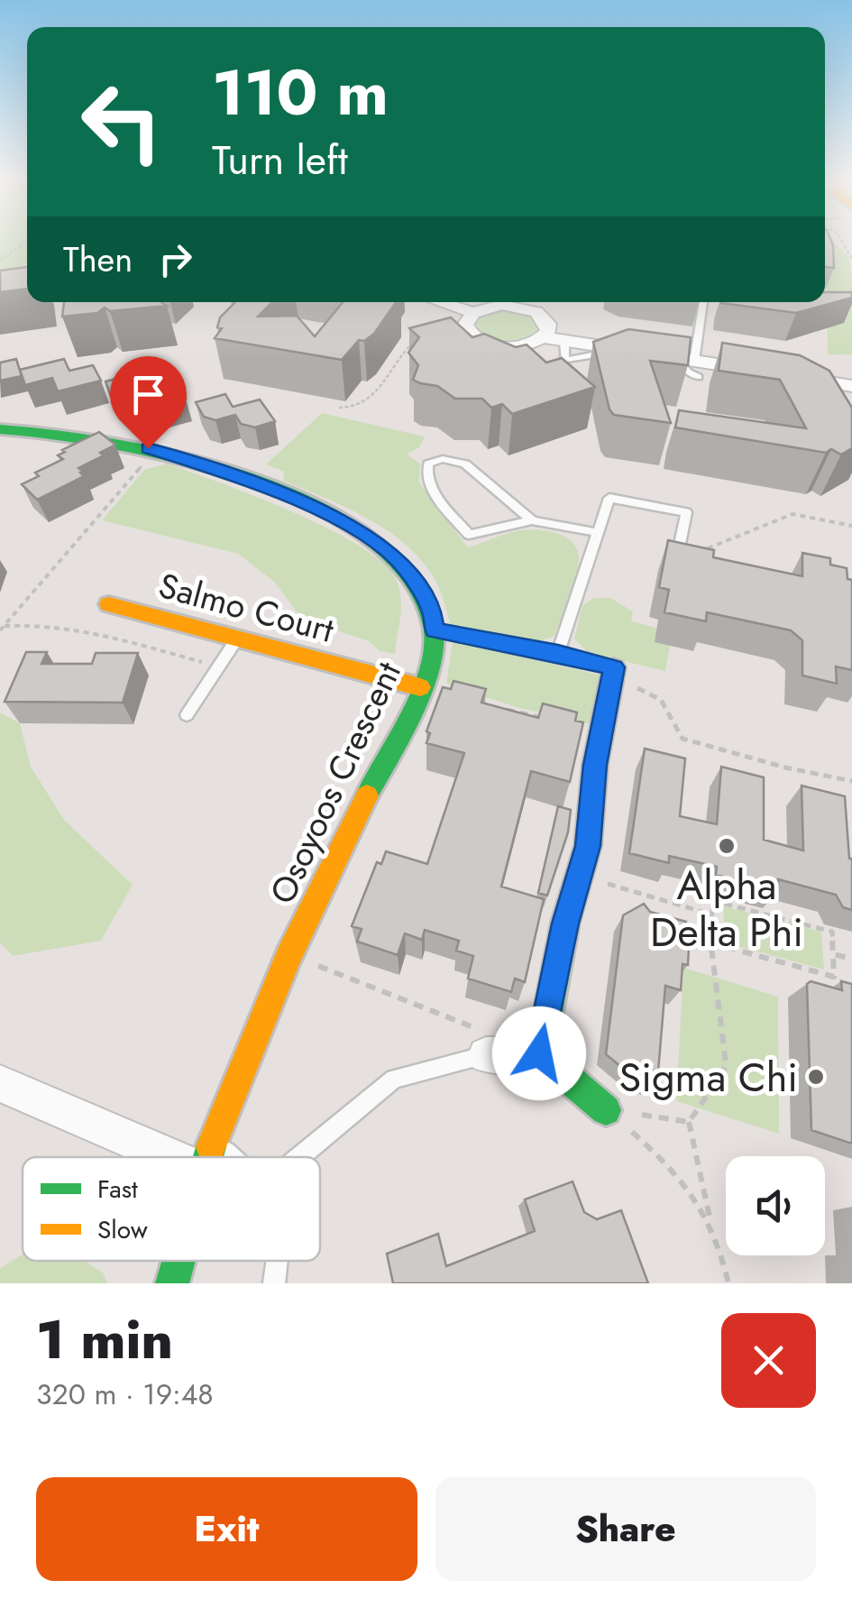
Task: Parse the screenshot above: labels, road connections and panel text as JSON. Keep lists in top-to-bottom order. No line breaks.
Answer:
{"streets":{"street":["Salmo Court","Osoyoos Crescent"]},"crossings":[["Salmo Court","Osoyoos Crescent"]],"places":["Alpha Delta Phi","Sigma Chi"],"legend":["Fast","Slow"],"page":{"turn":["110 m","Turn left"],"then":"Then","heading":["1 min","320 m · 19:48"],"buttons":["Exit","Share"]}}
